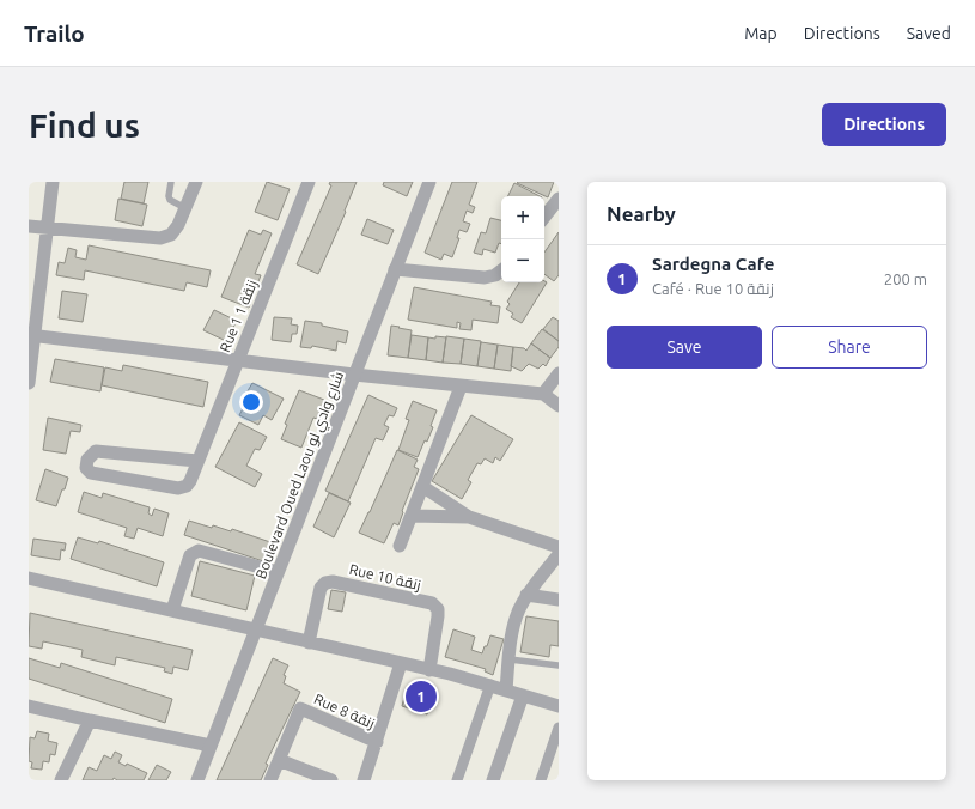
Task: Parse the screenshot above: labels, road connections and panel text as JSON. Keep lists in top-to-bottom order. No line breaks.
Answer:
{"streets":{"street":["Rue 1 زنقة 1","Boulevard Oued Laou شارع وادي لو","Rue 10 زنقة","Rue 8 زنقة"]},"page":{"header":"Trailo","nav":["Map","Directions","Saved"],"buttons":["Directions",["Save","Share"]],"title":"Find us","heading":"Nearby","map_buttons":["+","−"],"list":[{"mark":"1","name":"Sardegna Cafe","note":"Café · Rue 10 زنقة","value":"200 m"}],"pins":"1"}}
